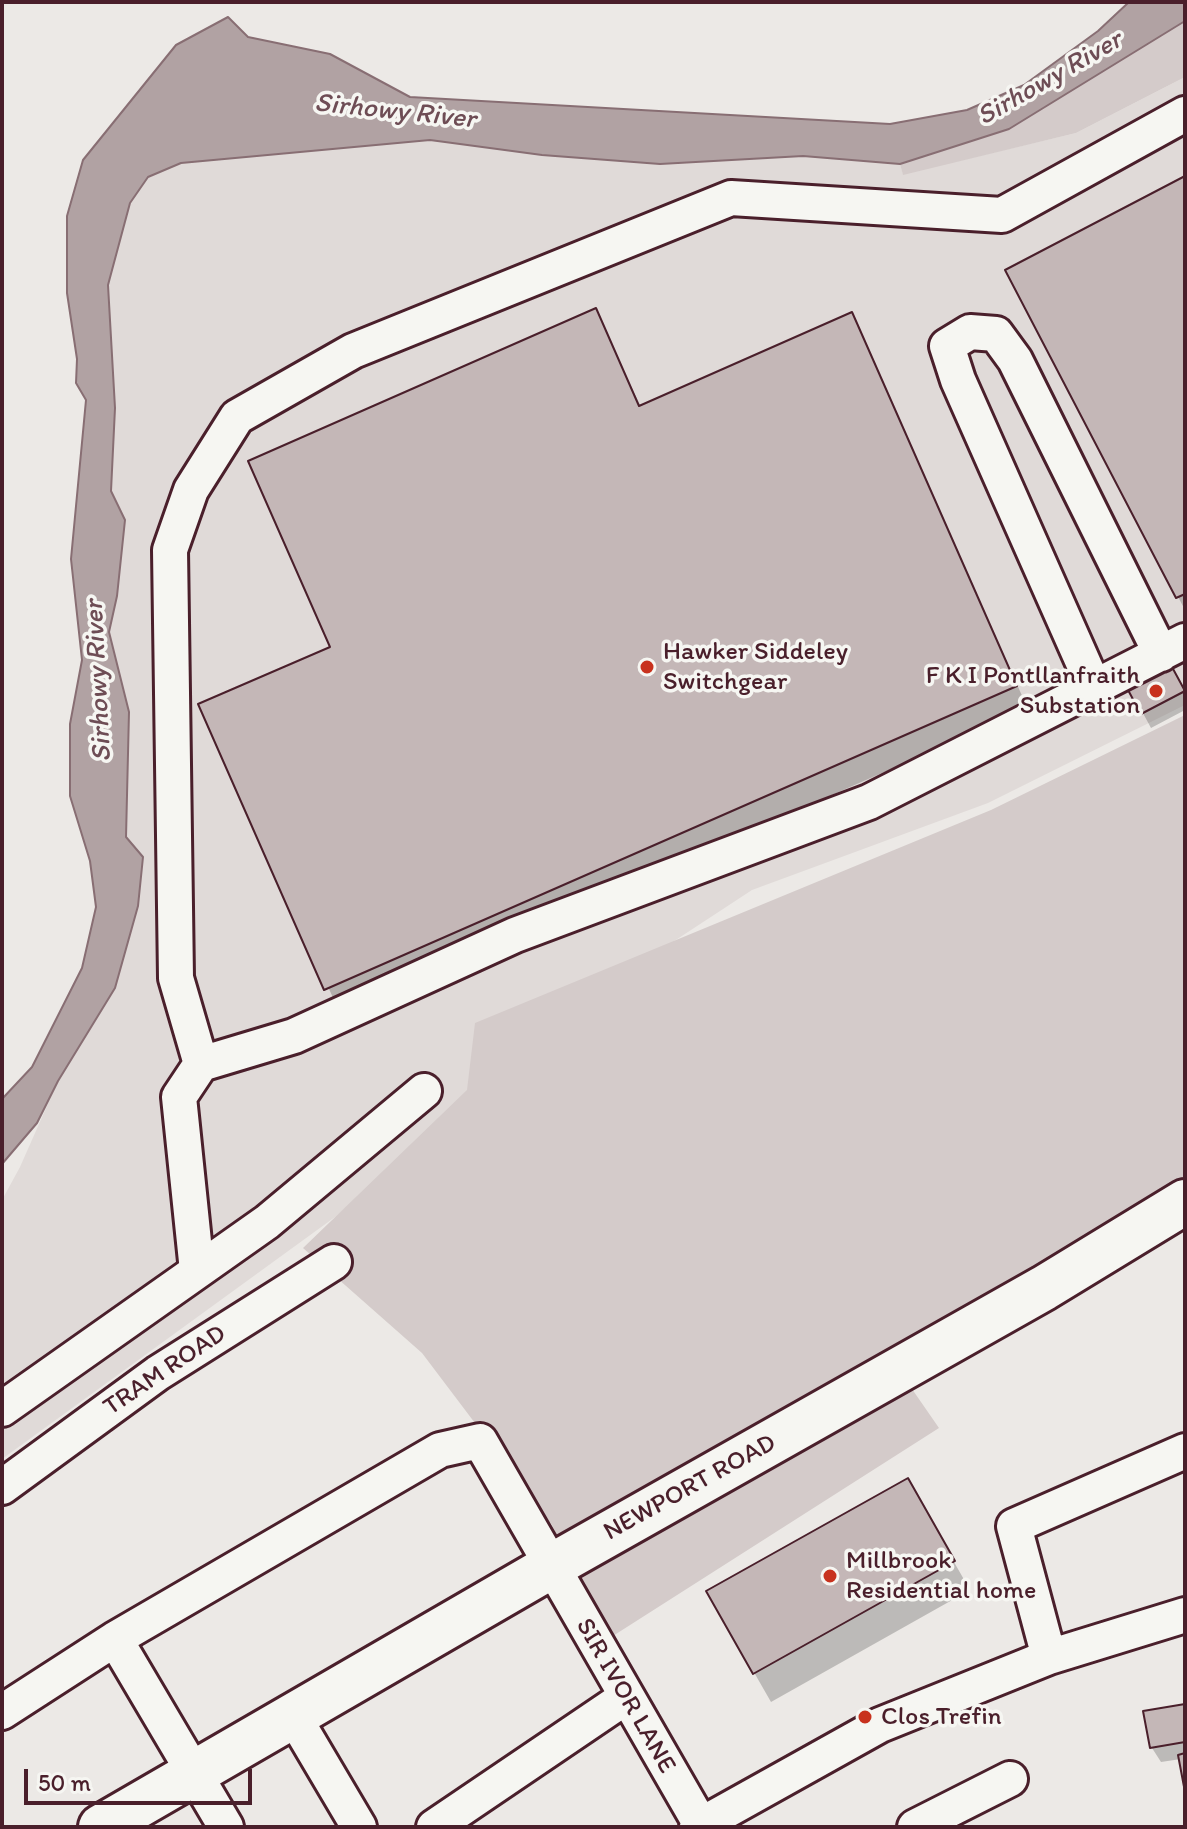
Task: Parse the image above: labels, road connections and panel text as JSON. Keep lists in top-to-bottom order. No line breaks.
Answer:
{"streets":{"main road":["NEWPORT ROAD"],"street":["TRAM ROAD","SIR IVOR LANE"]},"crossings":[["NEWPORT ROAD","SIR IVOR LANE"]],"water":["Sirhowy River"],"places":["Hawker Siddeley Switchgear","F K I Pontllanfraith Substation","Millbrook Residential home","Clos Trefin"],"scale_bar":"50 m"}
